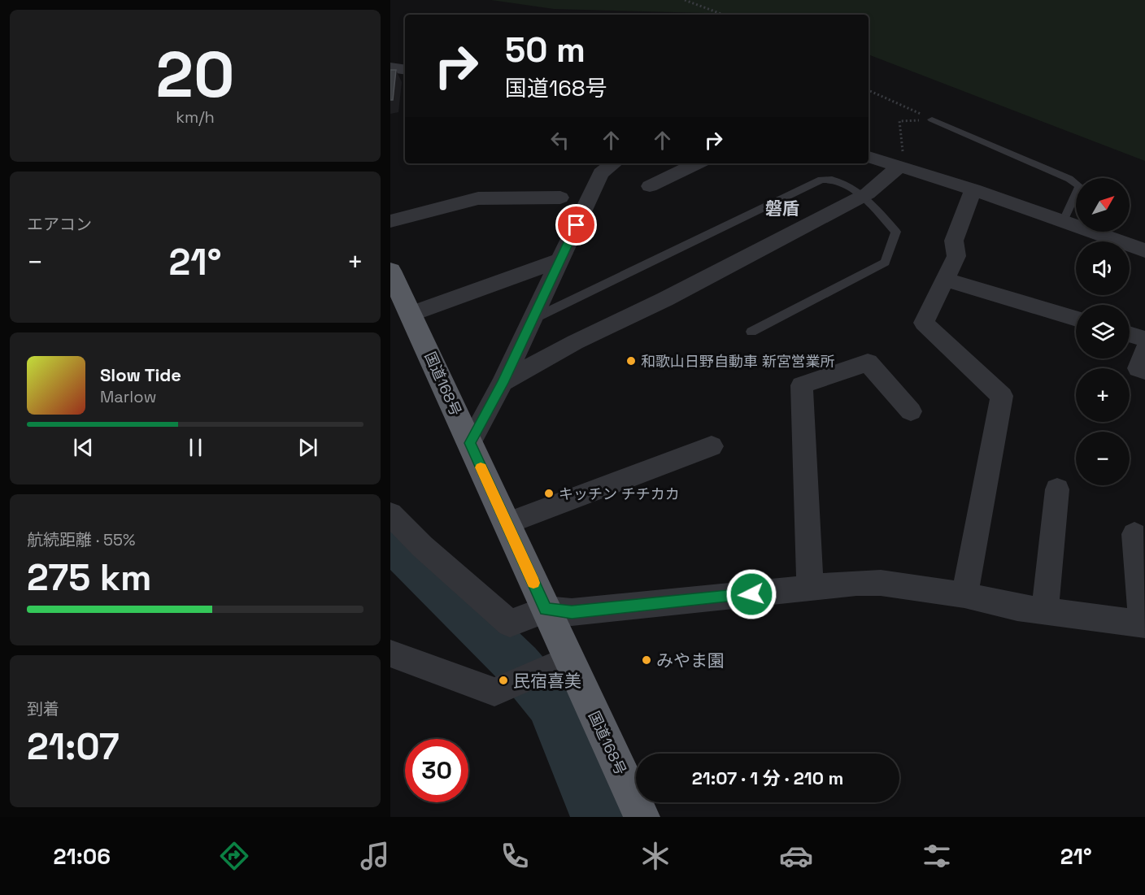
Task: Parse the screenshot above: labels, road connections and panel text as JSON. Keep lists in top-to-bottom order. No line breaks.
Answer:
{"streets":{"highway":["国道168号"]},"districts":["磐盾"],"places":["和歌山日野自動車 新宮営業所","キッチン チチカカ","みやま園","民宿喜美"],"north":"top right","page":{"tile":[["20","km/h"],"エアコン",["航続距離 · 55%","275 km"],["到着","21:07"]],"turn":["50 m","国道168号"],"map_buttons":["+","−"],"heat":["−","21°","+"],"song":["Slow Tide","Marlow"],"limit":"30","trip":"21:07 · 1 分 · 210 m","tabs":["21:06","21°"]}}
